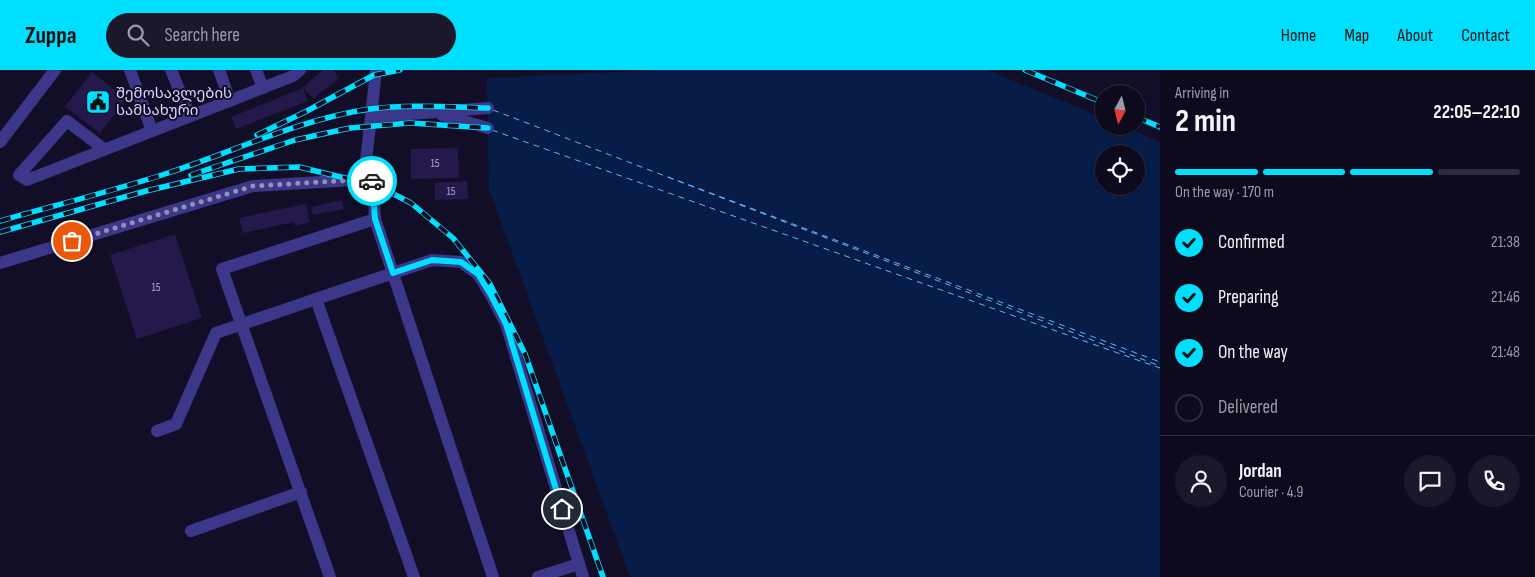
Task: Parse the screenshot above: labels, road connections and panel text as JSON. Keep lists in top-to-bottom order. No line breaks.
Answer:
{"places":{"public building":["შემოსავლების სამსახური"]},"house_numbers":["15","15","15"],"north":"bottom","page":{"header":"Zuppa","search":"Search here","nav":["Home","Map","About","Contact"],"heading":["2 min","Arriving in","22:05–22:10"],"panel":["Jordan","Courier · 4.9"],"bar":"On the way · 170 m","list":[["Confirmed","21:38"],["Preparing","21:46"],["On the way","21:48"],"Delivered"]}}
